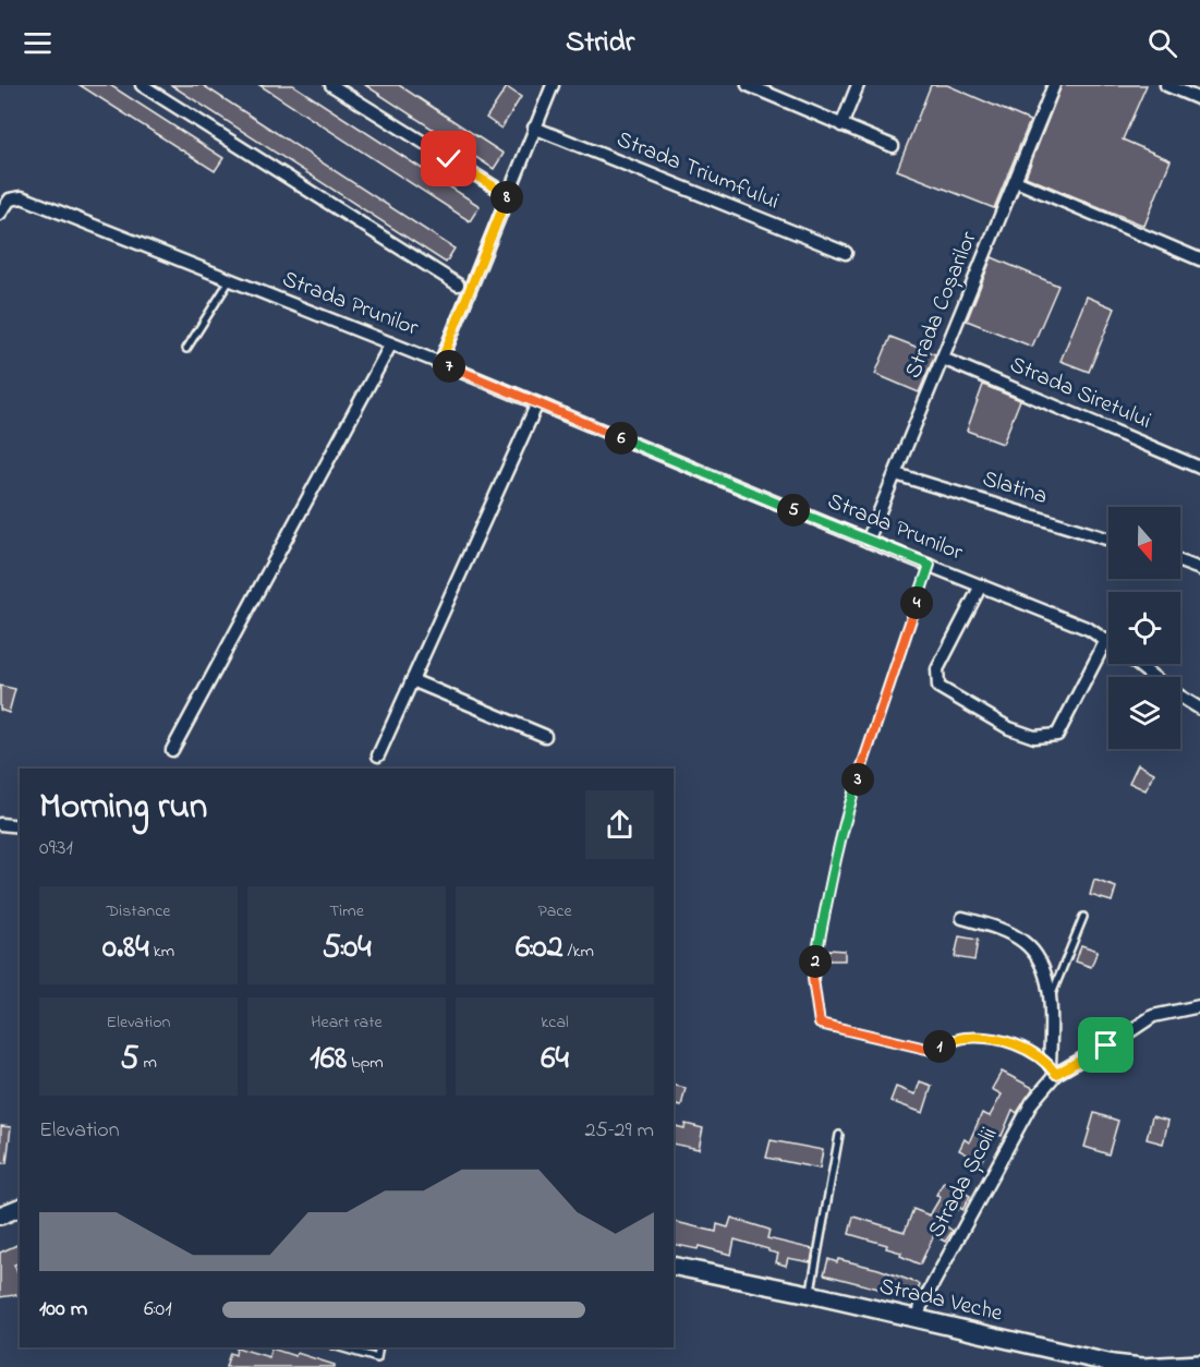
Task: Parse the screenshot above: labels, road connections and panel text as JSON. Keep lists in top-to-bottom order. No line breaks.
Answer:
{"streets":{"street":["Strada Triumfului","Strada Prunilor","Strada Coșarilor","Strada Siretului","Slatina","Strada Școlii","Strada Veche"]},"crossings":[["Strada Prunilor","Strada Coșarilor"],["Strada Coșarilor","Strada Siretului"],["Strada Coșarilor","Slatina"],["Strada Școlii","Strada Veche"]],"north":"bottom","page":{"header":"Stridr","pins":["8","7","6","5","4","3","2","1"],"heading":["Morning run","09:31"],"stats":[["Distance","0.84 km"],["Time","5:04"],["Pace","6:02 /km"],["Elevation","5 m"],["Heart rate","168 bpm"],["kcal","64"]],"chart":["Elevation","25–29 m"],"list":[{"name":"100 m","note":"6:01"}]}}
